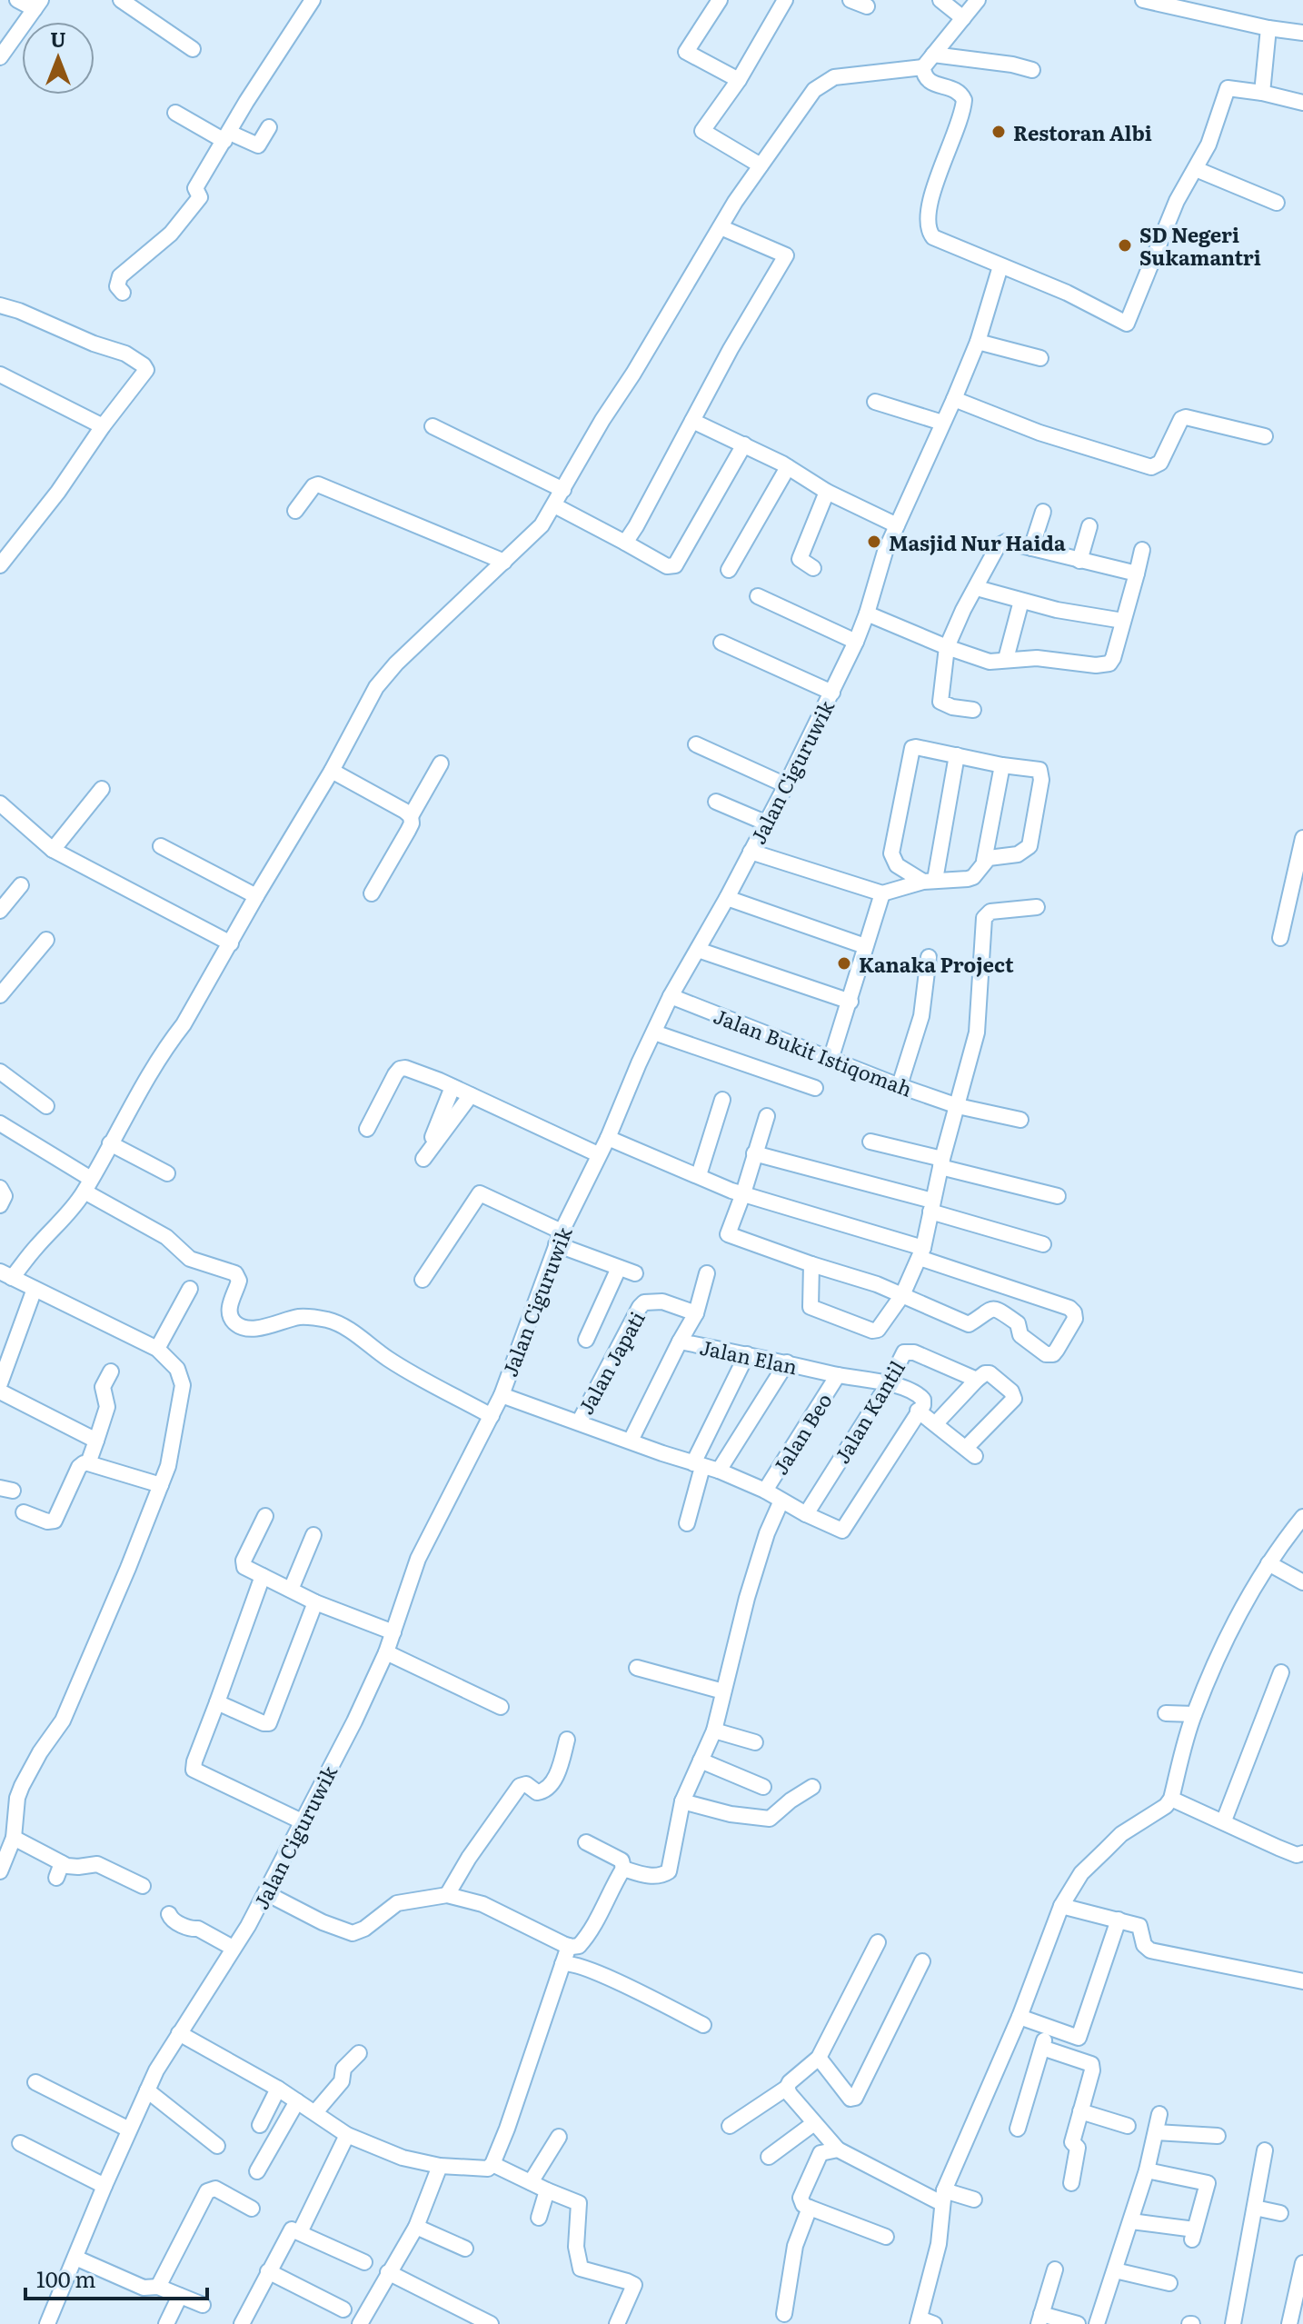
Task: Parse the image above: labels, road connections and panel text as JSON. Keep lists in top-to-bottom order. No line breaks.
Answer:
{"streets":{"street":["Jalan Ciguruwik","Jalan Bukit Istiqomah","Jalan Elan","Jalan Japati","Jalan Kantil","Jalan Beo"]},"crossings":[["Jalan Ciguruwik","Jalan Bukit Istiqomah"],["Jalan Elan","Jalan Kantil"],["Jalan Elan","Jalan Beo"]],"places":["Restoran Albi","SD Negeri Sukamantri","Masjid Nur Haida","Kanaka Project"],"scale_bar":"100 m","north":"top"}
